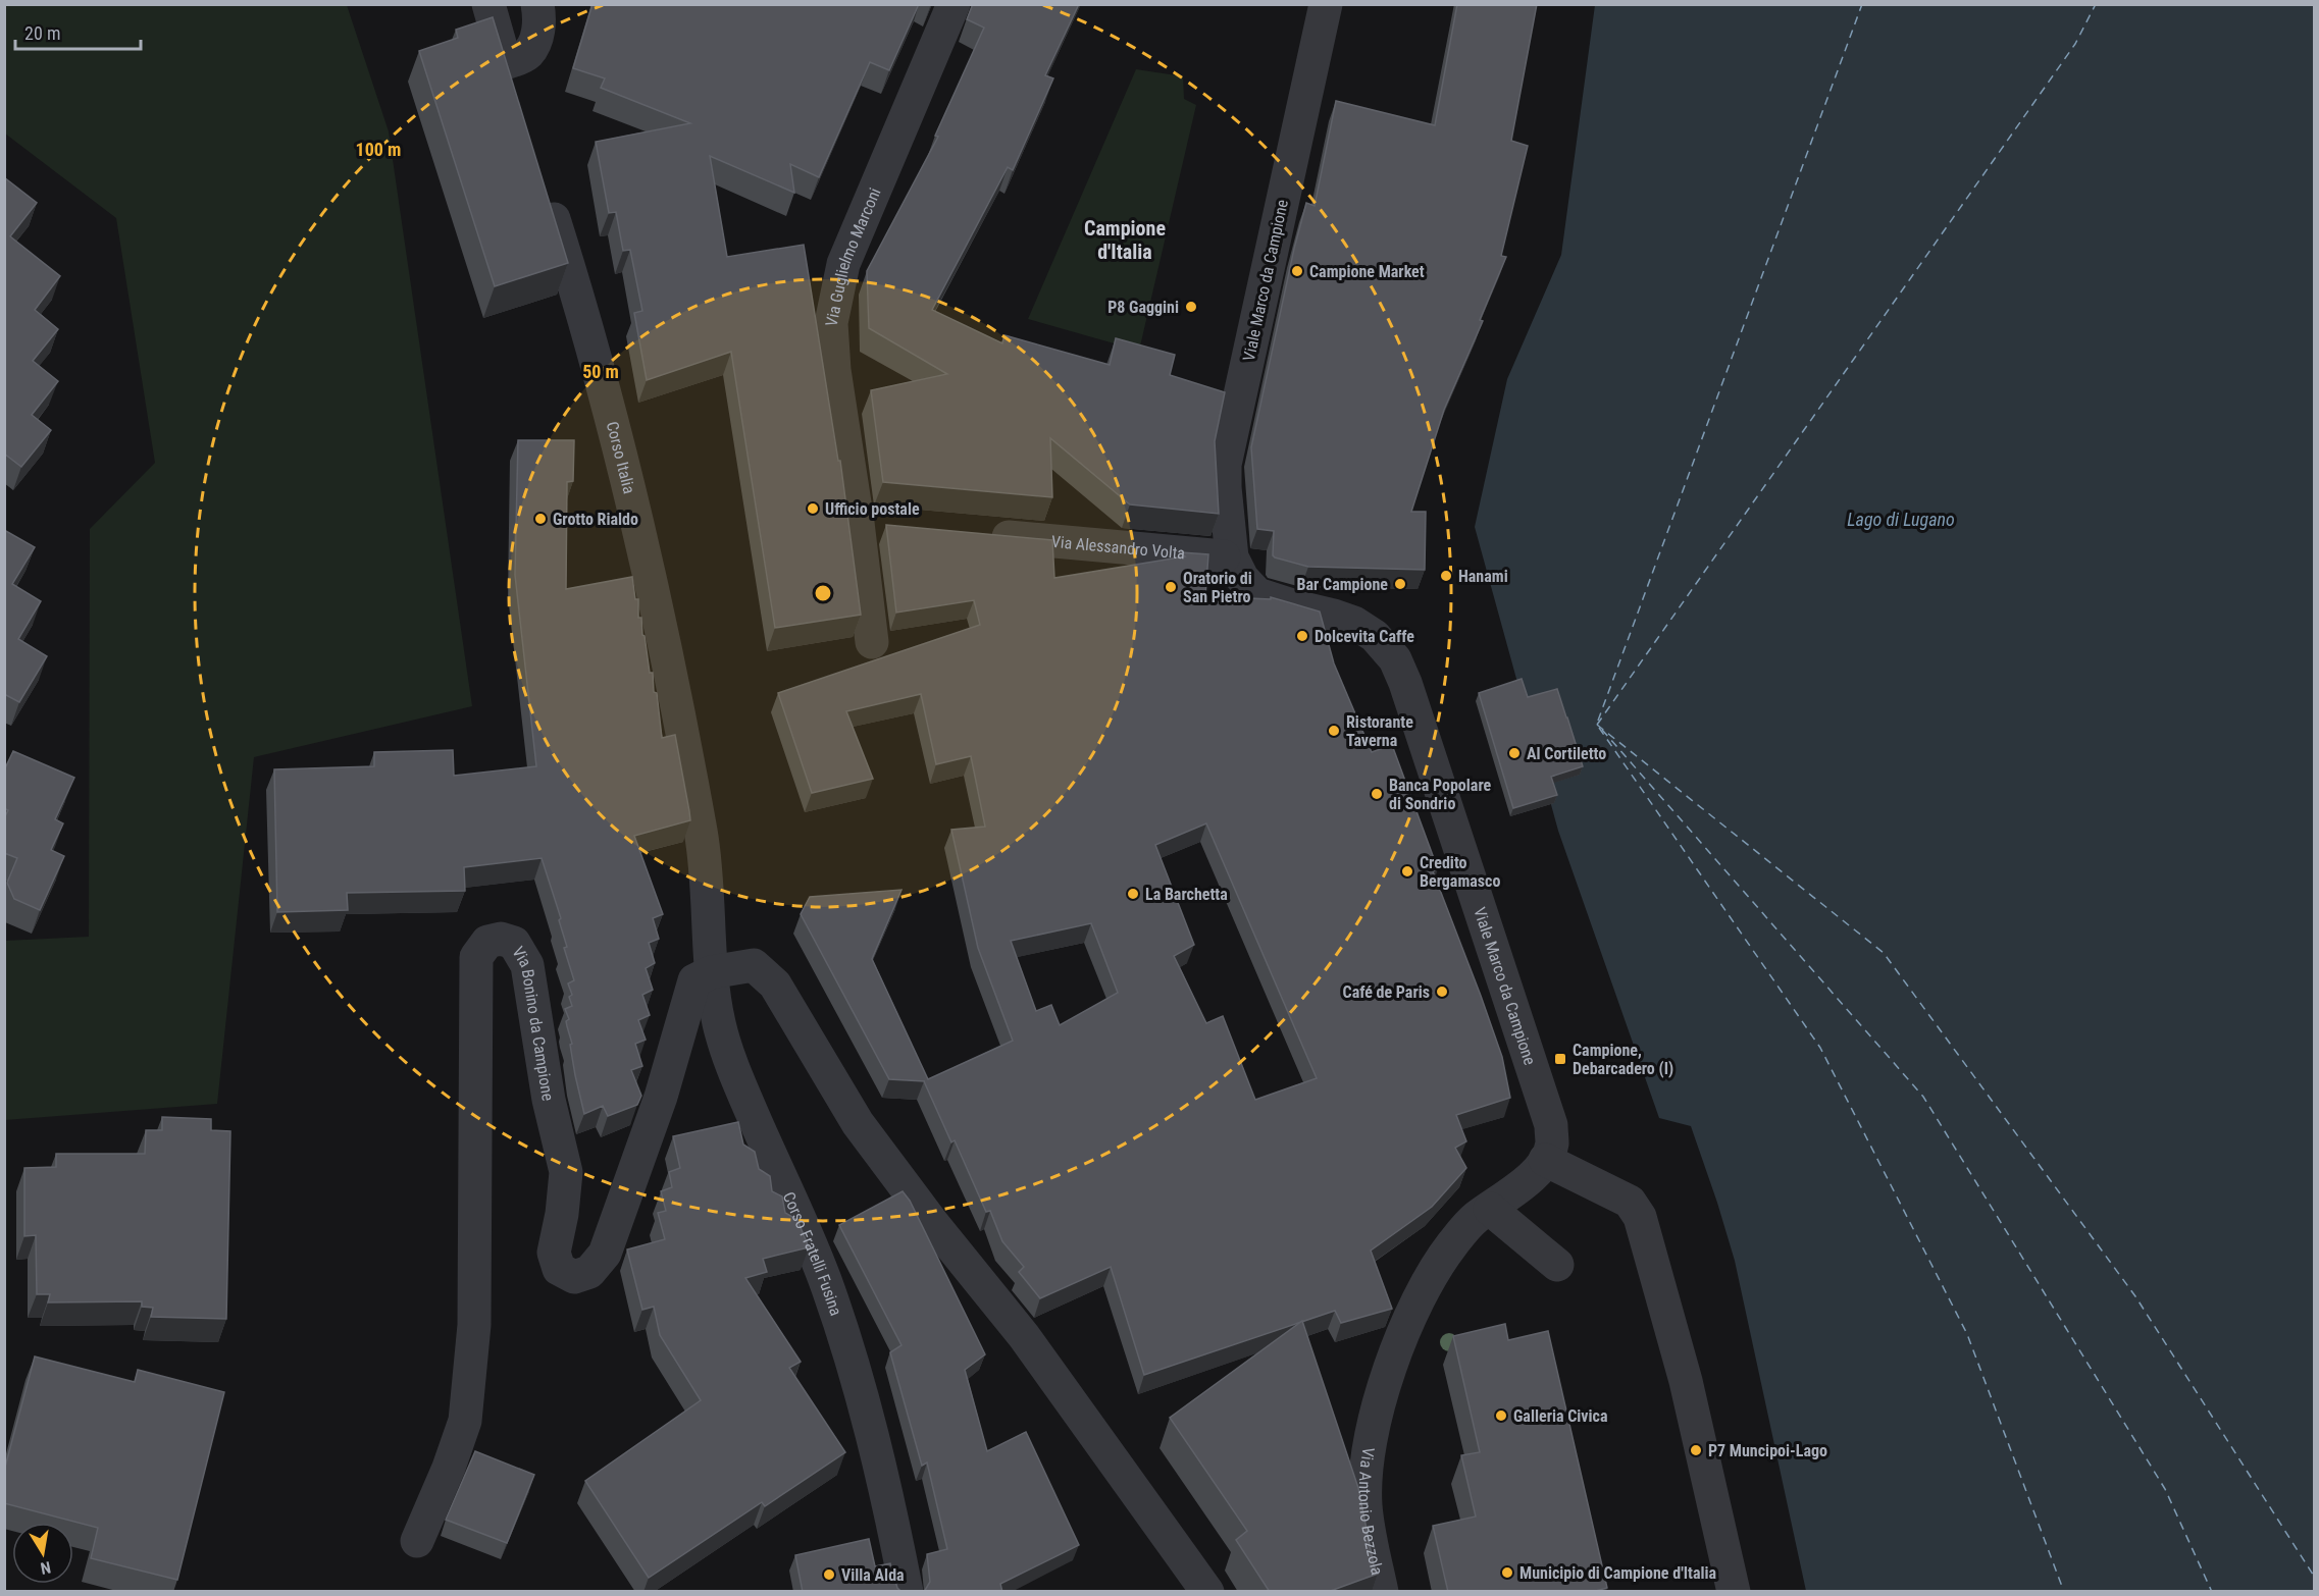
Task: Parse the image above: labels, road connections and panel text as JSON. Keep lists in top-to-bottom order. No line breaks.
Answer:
{"streets":{"street":["Via Guglielmo Marconi","Viale Marco da Campione","Corso Italia","Via Alessandro Volta","Via Bonino da Campione","Corso Fratelli Fusina","Via Antonio Bezzola"]},"crossings":[["Viale Marco da Campione","Via Alessandro Volta"],["Viale Marco da Campione","Via Antonio Bezzola"],["Corso Italia","Corso Fratelli Fusina"],["Via Bonino da Campione","Corso Fratelli Fusina"]],"districts":["Campione d'Italia"],"water":["Lago di Lugano"],"places":{"other":["Campione Market","P8 Gaggini","Ufficio postale","Grotto Rialdo","Hanami","Bar Campione","Oratorio di San Pietro","Dolcevita Caffe","Ristorante Taverna","Al Cortiletto","Banca Popolare di Sondrio","Credito Bergamasco","La Barchetta","Café de Paris","Galleria Civica","P7 Muncipoi-Lago","Municipio di Campione d'Italia","Villa Alda"],"transit":["Campione, Debarcadero (I)"]},"scale_bar":"20 m","north":"bottom","rings":["100 m","50 m"]}
